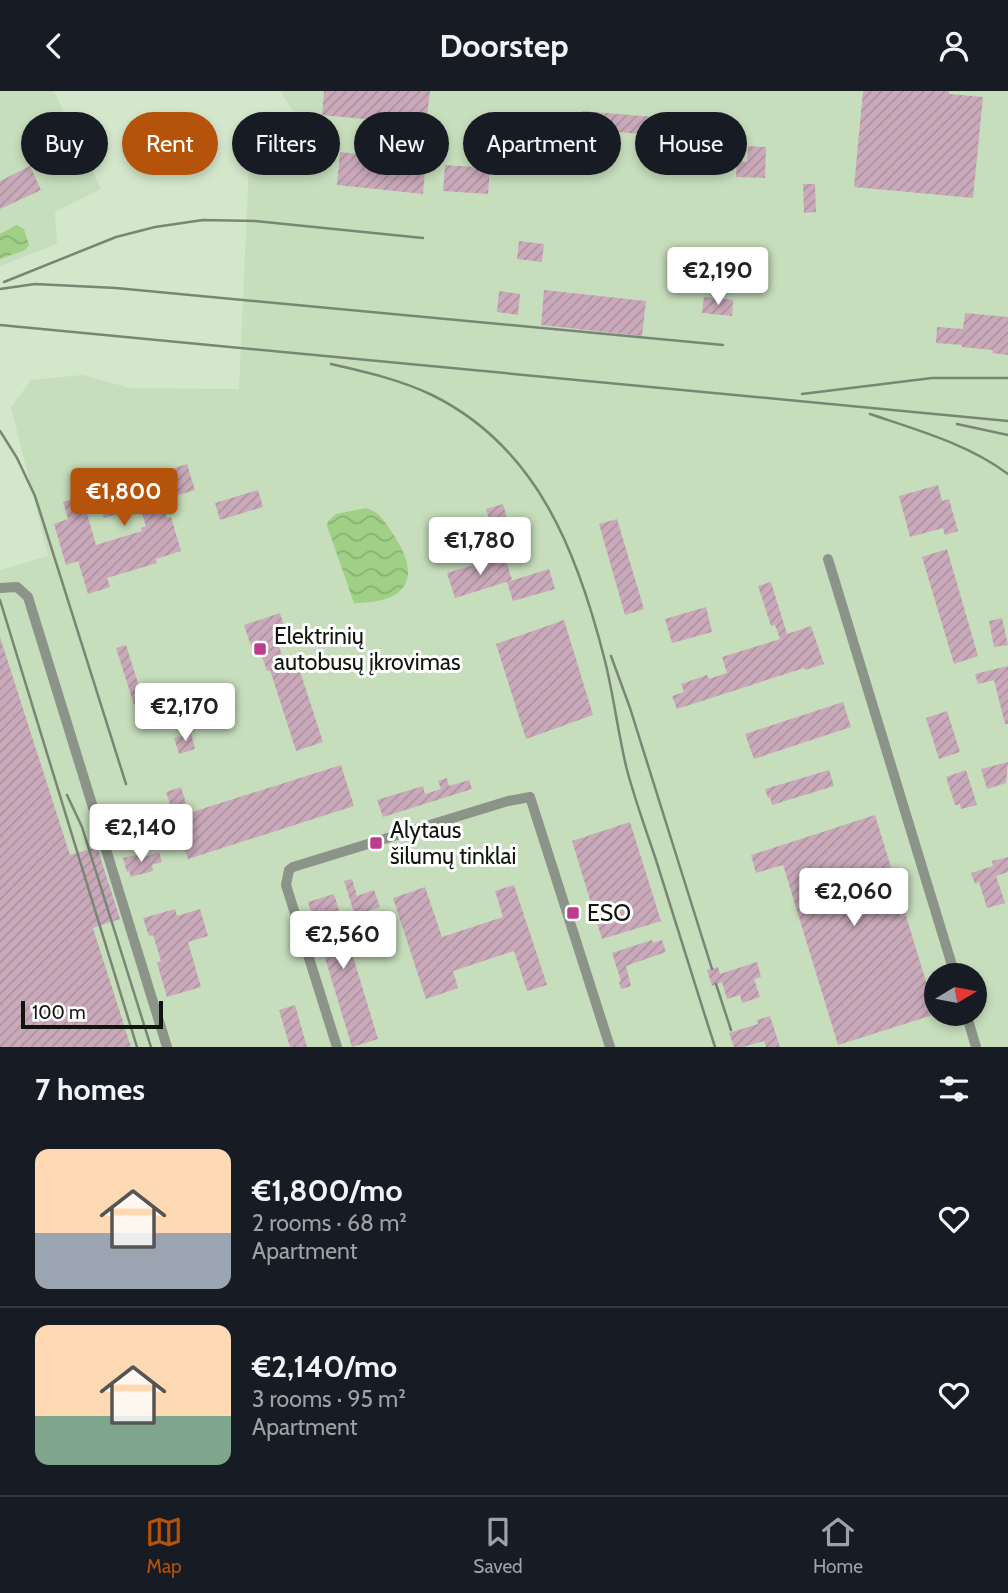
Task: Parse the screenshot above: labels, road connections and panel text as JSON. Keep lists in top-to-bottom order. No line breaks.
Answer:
{"places":{"transit":["Elektrinių autobusų įkrovimas","Alytaus šilumų tinklai","ESO"]},"scale_bar":"100 m","north":"right","page":{"header":"Doorstep","chip":["Buy","Rent","Filters","New","Apartment","House"],"price":["€2,190","€1,800","€1,780","€2,170","€2,140","€2,060","€2,560"],"scale":"100 m","heading":"7 homes","list":[{"name":"€1,800/mo","note":"2 rooms · 68 m² · Apartment"},{"name":"€2,140/mo","note":"3 rooms · 95 m² · Apartment"}],"tabs":["Map","Saved","Home"]}}
